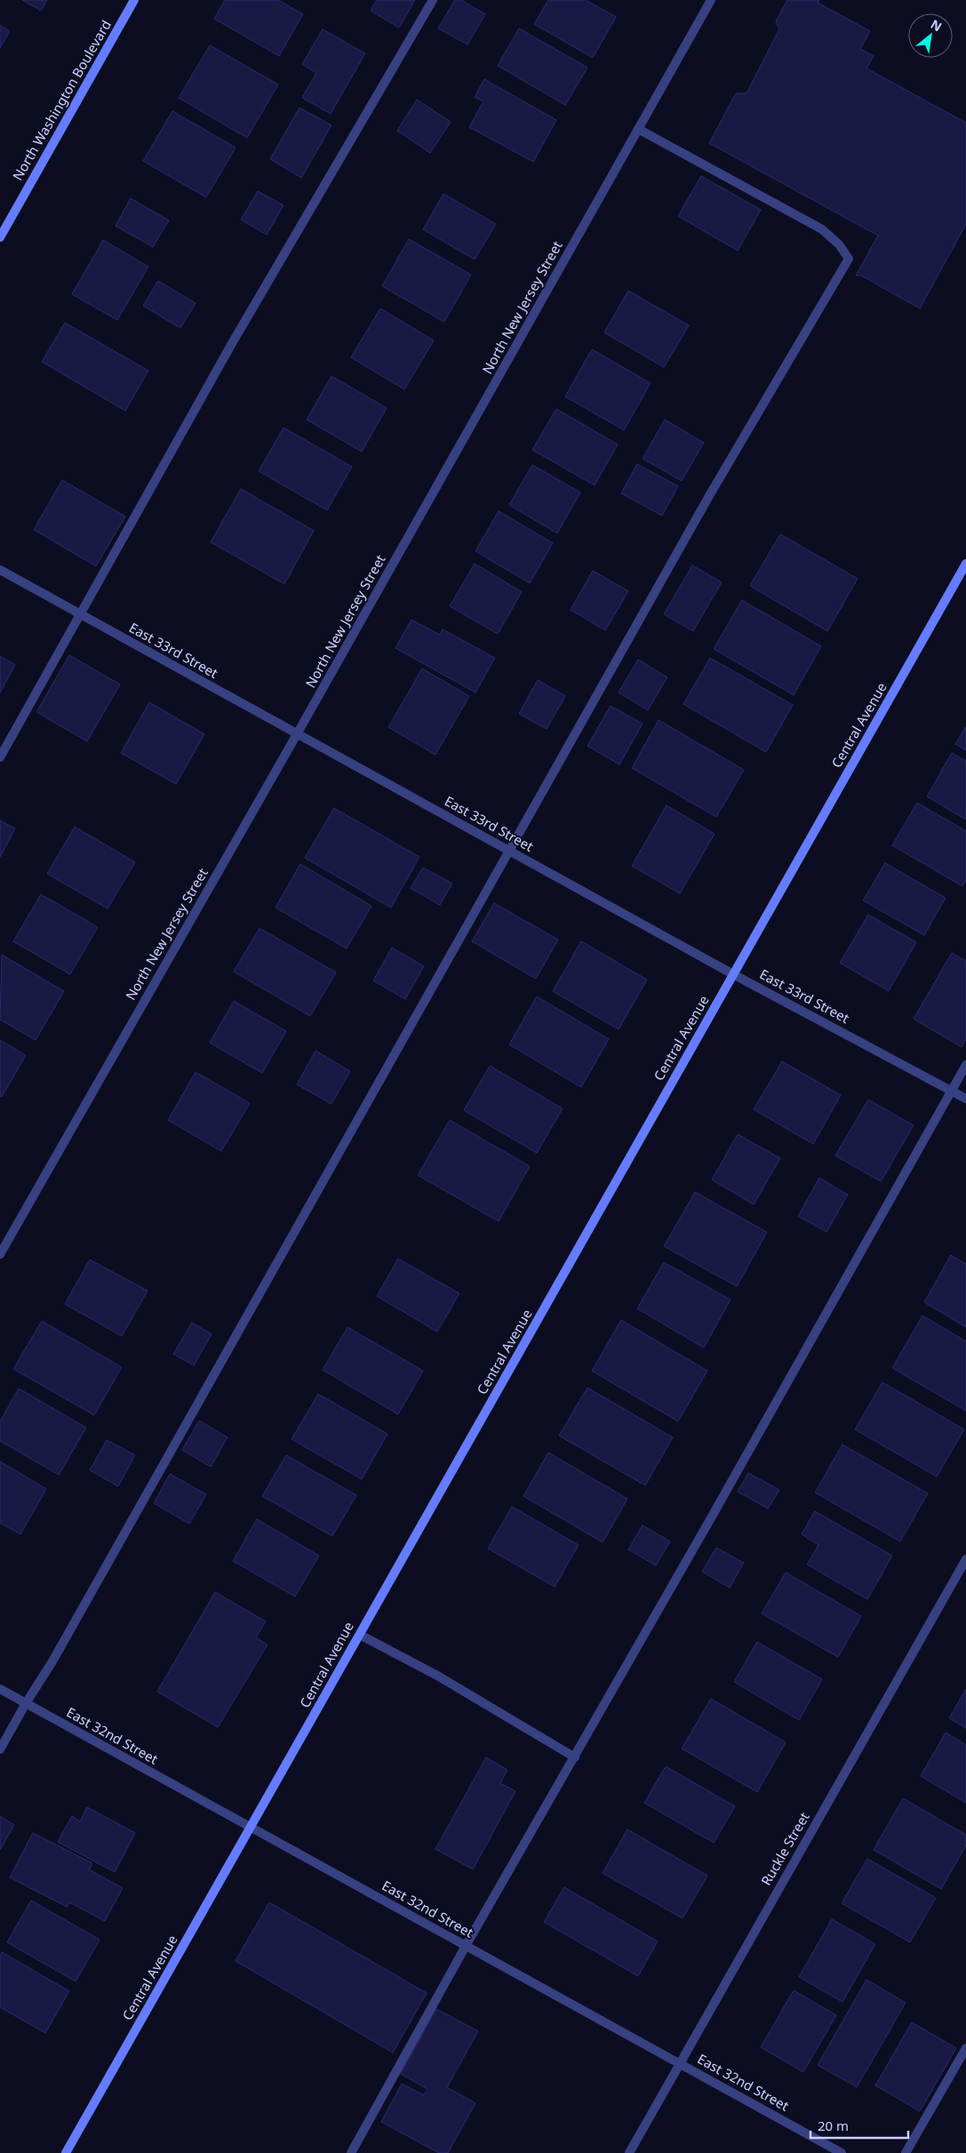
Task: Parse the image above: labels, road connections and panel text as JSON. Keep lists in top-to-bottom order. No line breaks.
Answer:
{"streets":{"main road":["North Washington Boulevard","Central Avenue"],"street":["North New Jersey Street","East 33rd Street","East 32nd Street","Ruckle Street"]},"crossings":[["North New Jersey Street","East 33rd Street"],["East 33rd Street","Central Avenue"],["Central Avenue","East 32nd Street"],["East 32nd Street","Ruckle Street"]],"scale_bar":"20 m","north":"top right"}
